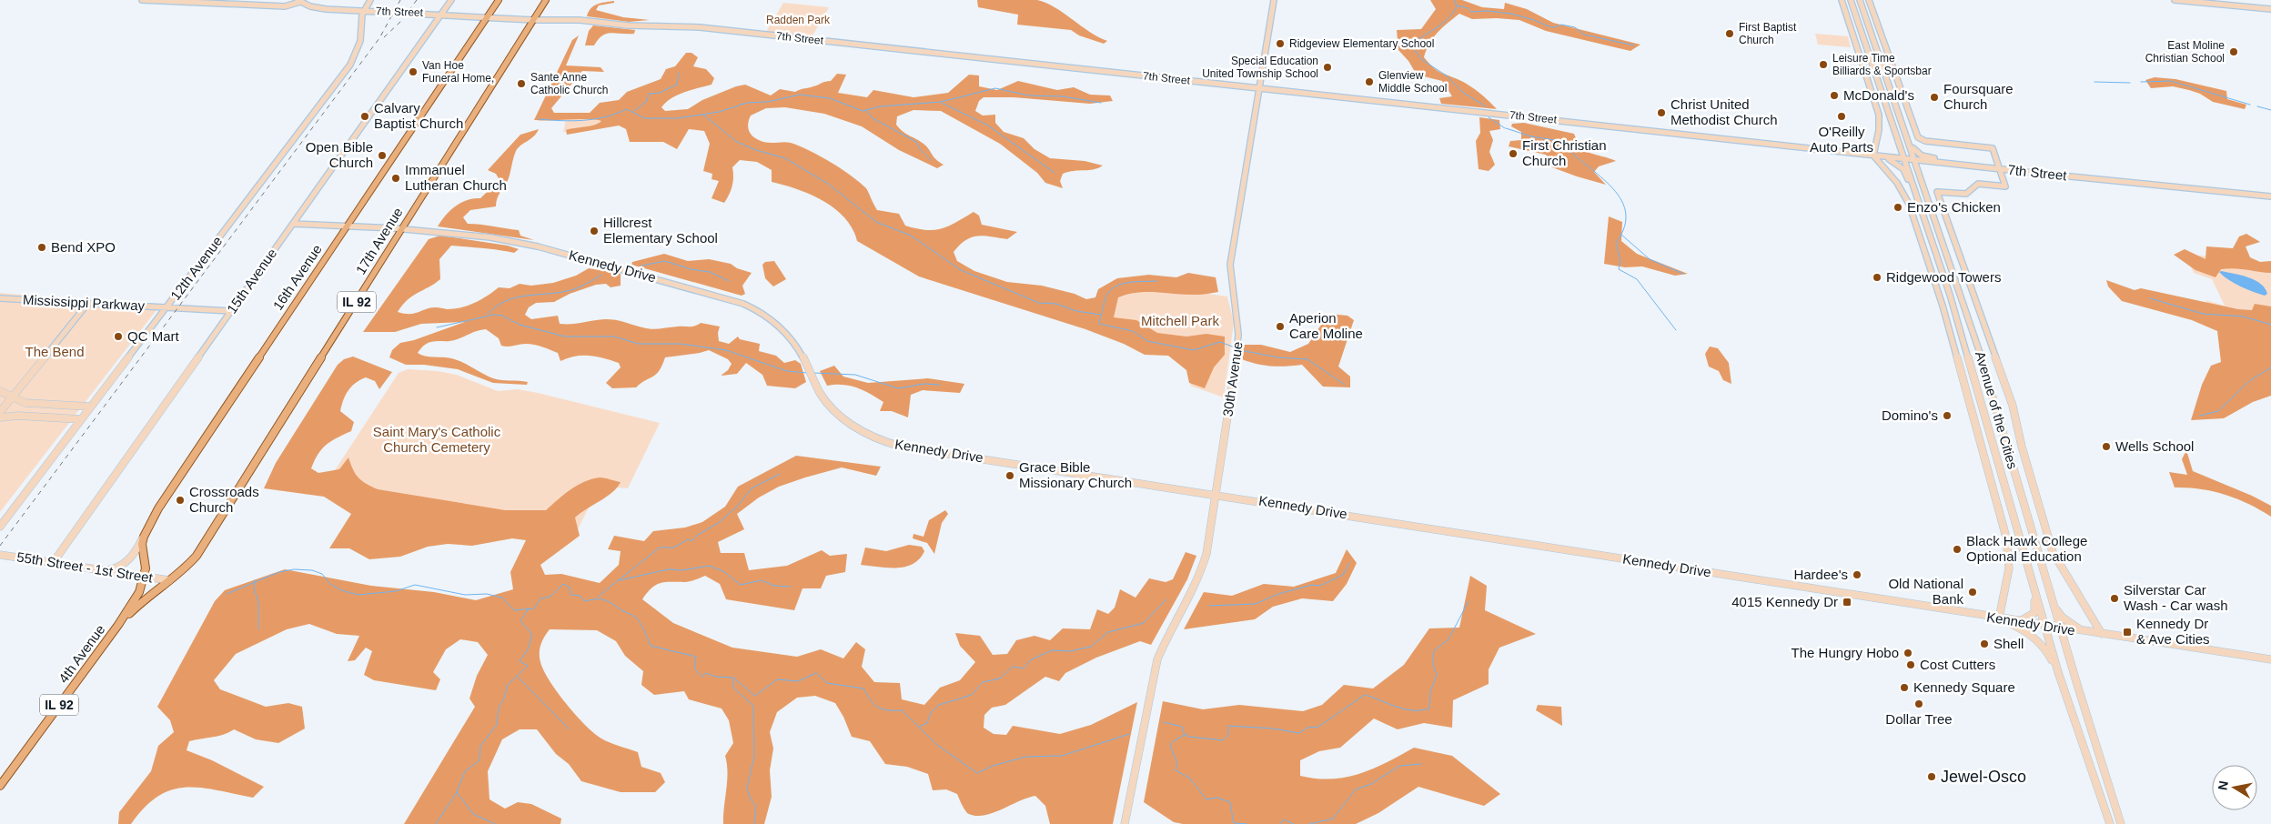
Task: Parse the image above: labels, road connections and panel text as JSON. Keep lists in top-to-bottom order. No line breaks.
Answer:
{"streets":{"main road":["17th Avenue","16th Avenue","IL 92","4th Avenue"],"street":["7th Street","Kennedy Drive","12th Avenue","15th Avenue","Mississippi Parkway","30th Avenue","Avenue of the Cities","55th Street - 1st Street"]},"crossings":[["7th Street","17th Avenue"],["7th Street","12th Avenue"],["7th Street","16th Avenue"],["7th Street","15th Avenue"],["7th Street","30th Avenue"],["7th Street","Avenue of the Cities"],["17th Avenue","Kennedy Drive"],["17th Avenue","55th Street - 1st Street"],["17th Avenue","4th Avenue"],["Kennedy Drive","16th Avenue"],["Kennedy Drive","15th Avenue"],["Kennedy Drive","30th Avenue"],["Kennedy Drive","Avenue of the Cities"],["12th Avenue","Mississippi Parkway"],["16th Avenue","55th Street - 1st Street"],["16th Avenue","4th Avenue"],["15th Avenue","Mississippi Parkway"],["15th Avenue","55th Street - 1st Street"],["55th Street - 1st Street","4th Avenue"]],"parks":["Radden Park","Mitchell Park","The Bend","Saint Mary's Catholic Church Cemetery"],"places":{"other":["First Baptist Church","Ridgeview Elementary School","East Moline Christian School","Leisure Time Billiards & Sportsbar","Special Education United Township School","Van Hoe Funeral Home,","Glenview Middle School","Sante Anne Catholic Church","McDonald's","Foursquare Church","Christ United Methodist Church","Calvary Baptist Church","O'Reilly Auto Parts","First Christian Church","Open Bible Church","Immanuel Lutheran Church","Enzo's Chicken","Hillcrest Elementary School","Bend XPO","Ridgewood Towers","Aperion Care Moline","QC Mart","Domino's","Wells School","Grace Bible Missionary Church","Crossroads Church","Black Hawk College Optional Education","Hardee's","Old National Bank","Silverstar Car Wash - Car wash","Shell","The Hungry Hobo","Cost Cutters","Kennedy Square","Dollar Tree","Jewel-Osco"],"transit":["4015 Kennedy Dr","Kennedy Dr & Ave Cities"]},"north":"left"}
